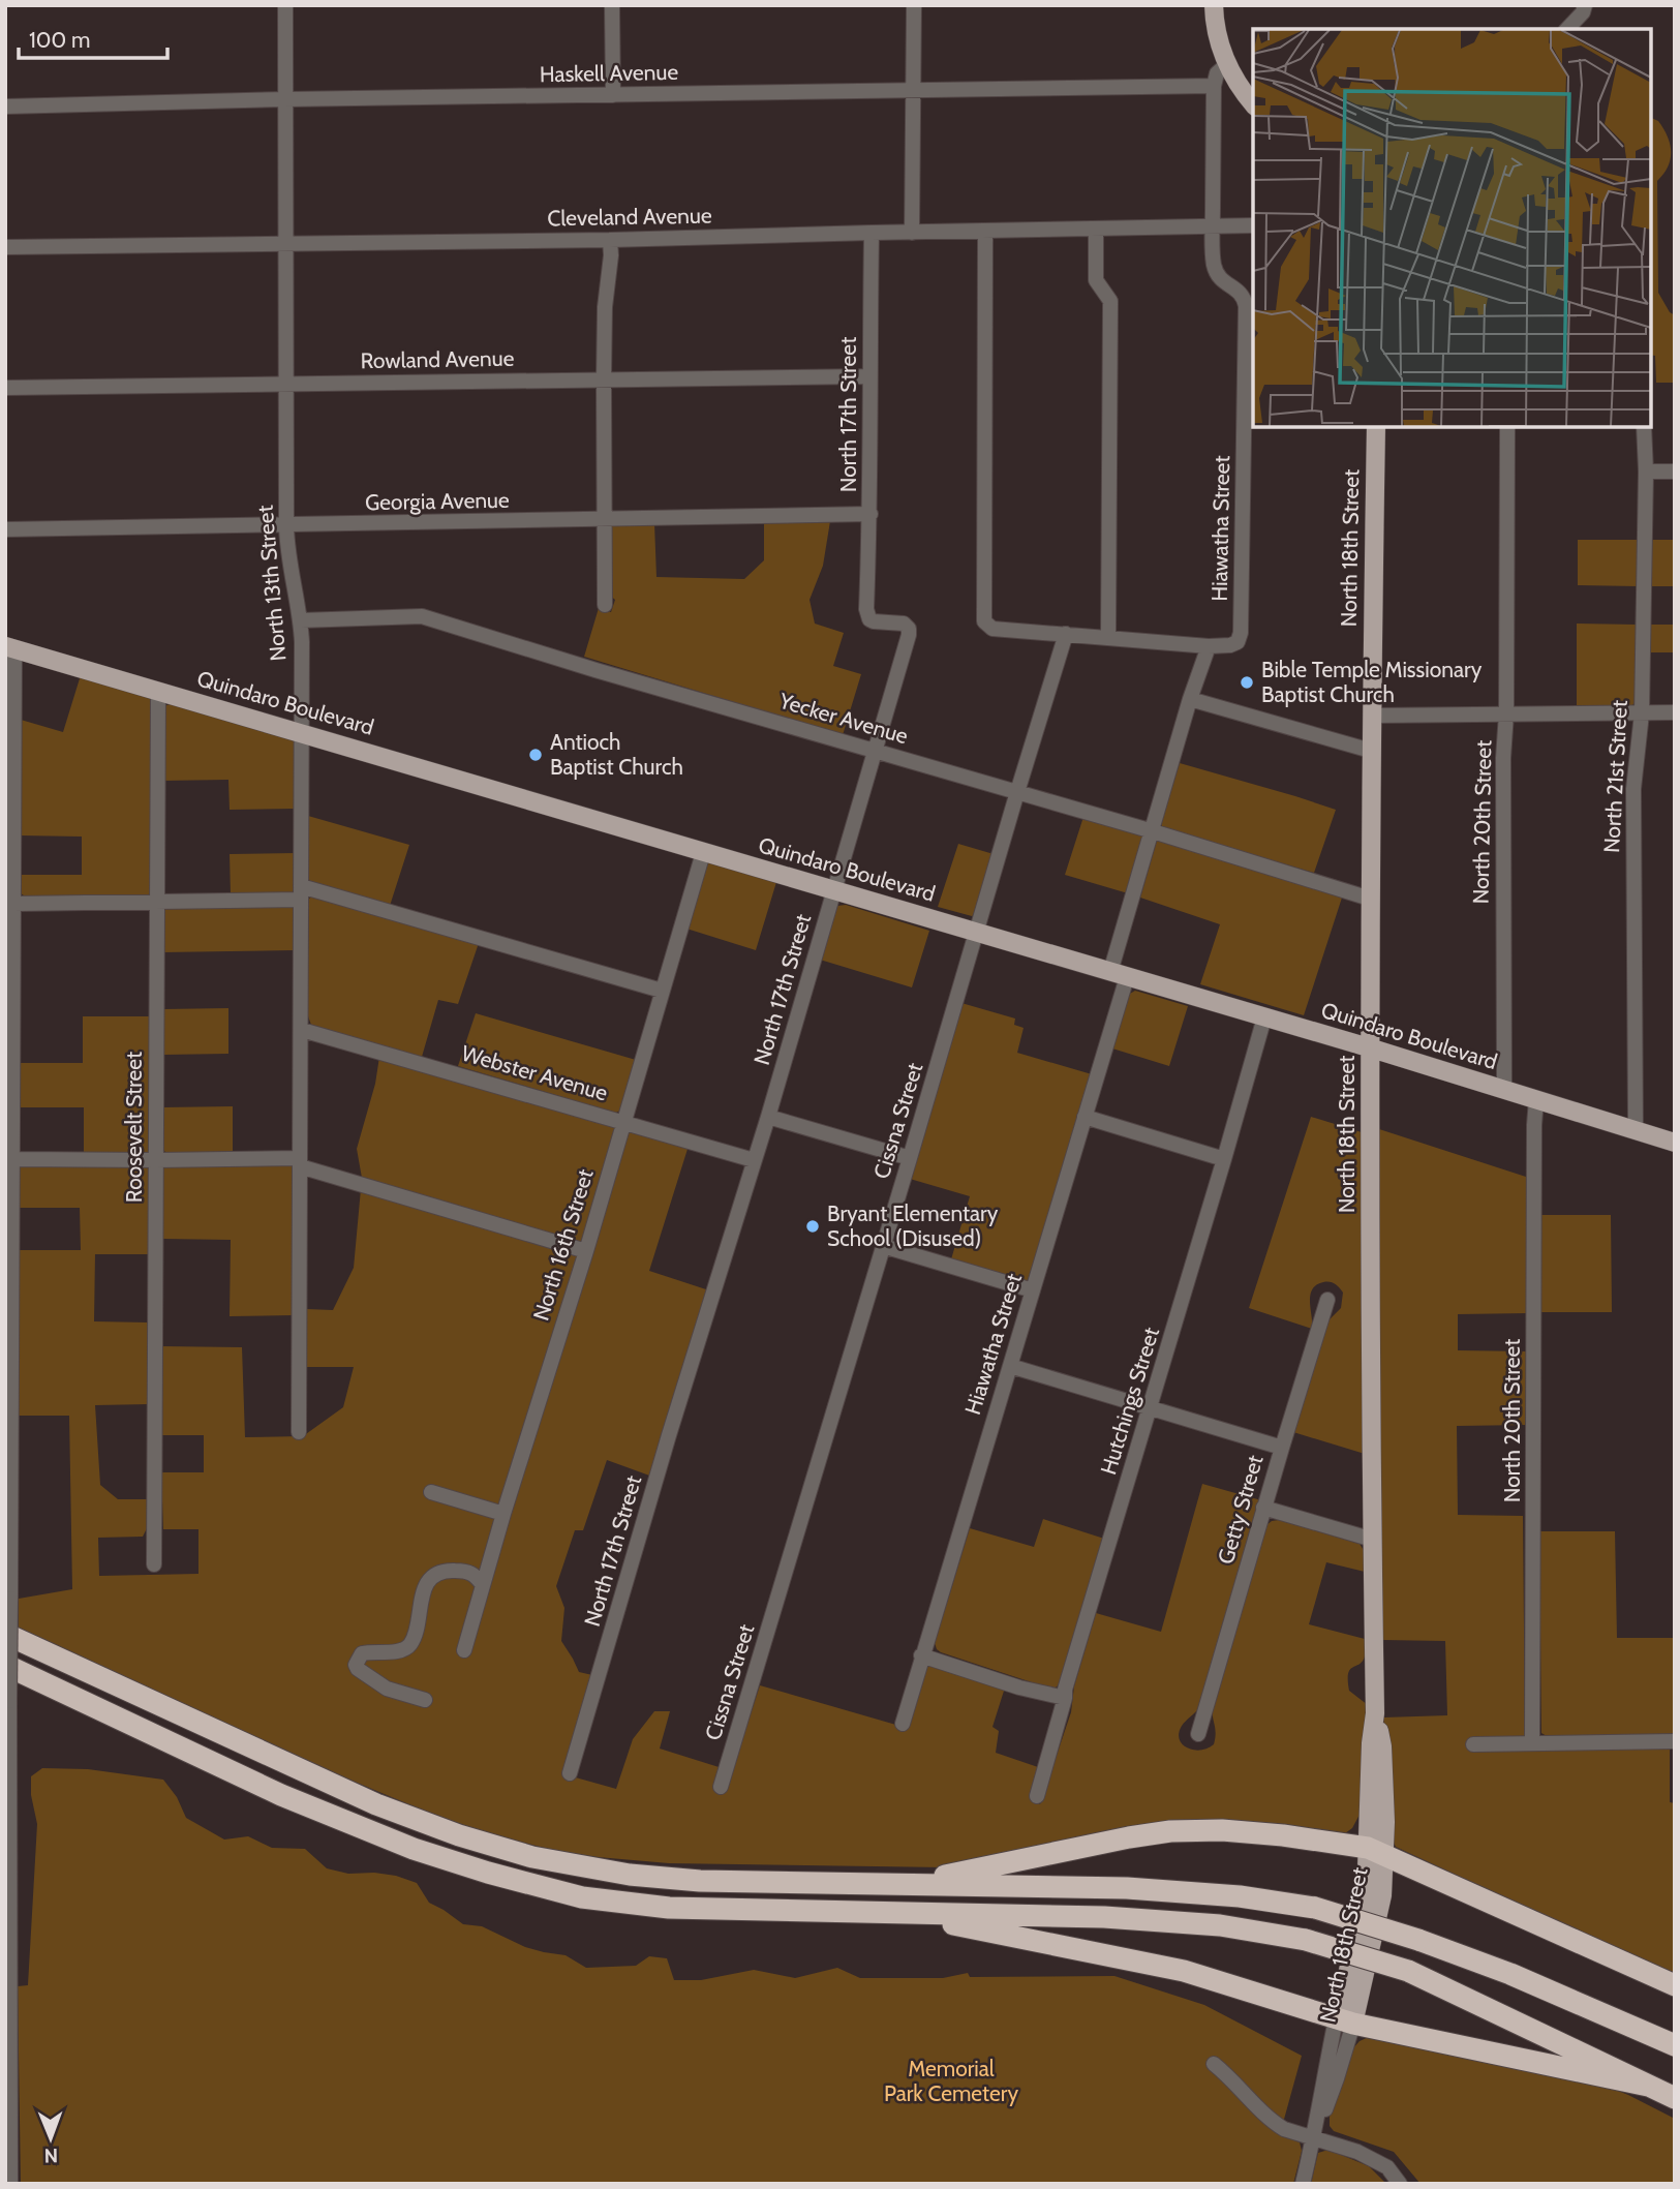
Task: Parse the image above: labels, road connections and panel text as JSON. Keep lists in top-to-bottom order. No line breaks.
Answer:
{"streets":{"main road":["North 18th Street","Quindaro Boulevard"],"street":["Haskell Avenue","Cleveland Avenue","Rowland Avenue","North 17th Street","Georgia Avenue","Hiawatha Street","North 13th Street","Yecker Avenue","North 21st Street","North 20th Street","Webster Avenue","Cissna Street","Roosevelt Street","North 16th Street","Hutchings Street","Getty Street"]},"crossings":[["Haskell Avenue","Hiawatha Street"],["Haskell Avenue","North 13th Street"],["Cleveland Avenue","North 17th Street"],["Cleveland Avenue","Hiawatha Street"],["Cleveland Avenue","North 13th Street"],["Rowland Avenue","North 17th Street"],["Rowland Avenue","North 13th Street"],["North 17th Street","Georgia Avenue"],["North 17th Street","Quindaro Boulevard"],["North 17th Street","Yecker Avenue"],["North 17th Street","Webster Avenue"],["Georgia Avenue","North 13th Street"],["Hiawatha Street","Quindaro Boulevard"],["Hiawatha Street","Yecker Avenue"],["North 18th Street","Quindaro Boulevard"],["North 18th Street","Yecker Avenue"],["North 13th Street","Quindaro Boulevard"],["North 13th Street","Yecker Avenue"],["North 13th Street","Webster Avenue"],["Quindaro Boulevard","North 21st Street"],["Quindaro Boulevard","North 20th Street"],["Quindaro Boulevard","Cissna Street"],["Quindaro Boulevard","Roosevelt Street"],["Quindaro Boulevard","North 16th Street"],["Quindaro Boulevard","Hutchings Street"],["Yecker Avenue","Cissna Street"],["Webster Avenue","North 16th Street"]],"parks":["Memorial Park Cemetery"],"places":["Bible Temple Missionary Baptist Church","Antioch Baptist Church","Bryant Elementary School (Disused)"],"scale_bar":"100 m","north":"bottom"}
